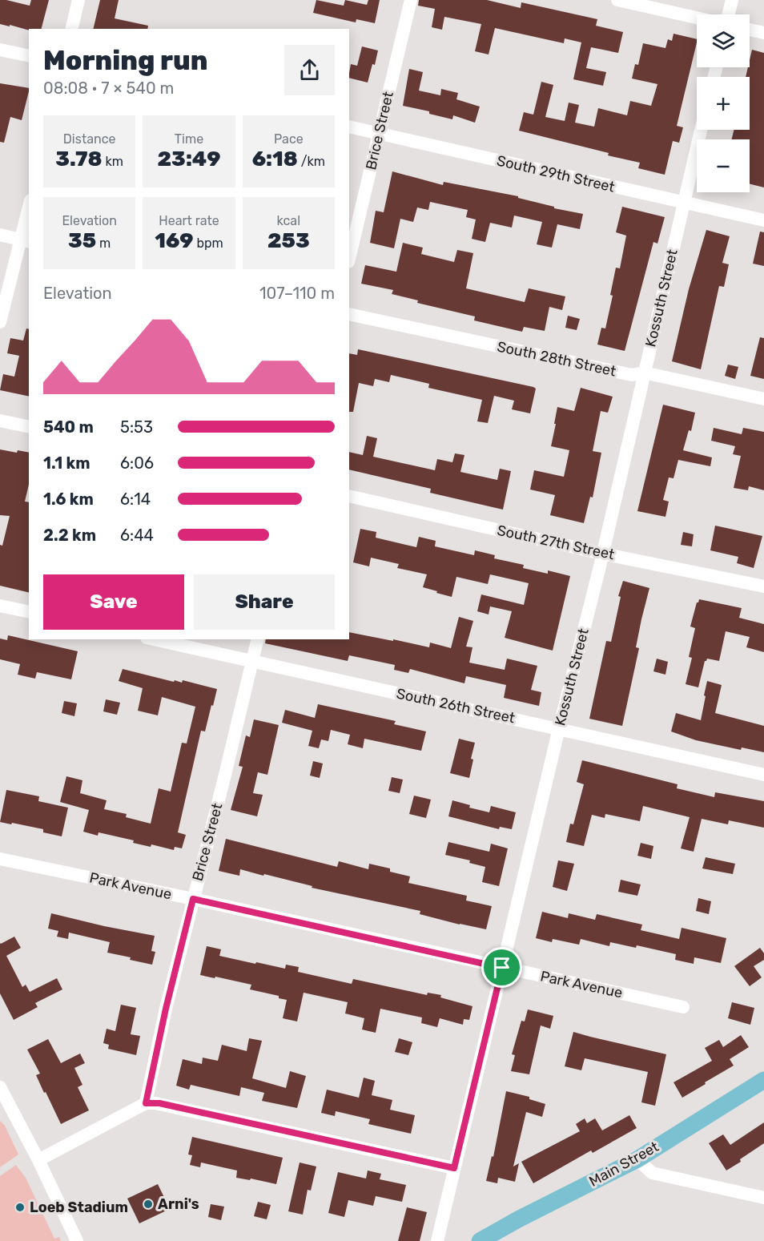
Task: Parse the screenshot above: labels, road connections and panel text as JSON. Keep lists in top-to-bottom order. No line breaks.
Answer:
{"streets":{"main road":["Main Street"],"street":["Brice Street","South 29th Street","Kossuth Street","South 28th Street","South 27th Street","South 26th Street","Park Avenue"]},"crossings":[["Brice Street","South 29th Street"],["Brice Street","South 26th Street"],["Brice Street","Park Avenue"],["South 29th Street","Kossuth Street"],["Kossuth Street","South 28th Street"],["Kossuth Street","South 27th Street"],["Kossuth Street","South 26th Street"],["Kossuth Street","Park Avenue"]],"places":["Arni's","Loeb Stadium"],"page":{"map_buttons":["+","−"],"heading":["Morning run","08:08 · 7 × 540 m"],"stats":[["Distance","3.78 km"],["Time","23:49"],["Pace","6:18 /km"],["Elevation","35 m"],["Heart rate","169 bpm"],["kcal","253"]],"chart":["Elevation","107–110 m"],"list":[{"name":"540 m","note":"5:53"},{"name":"1.1 km","note":"6:06"},{"name":"1.6 km","note":"6:14"},{"name":"2.2 km","note":"6:44"}],"buttons":["Save","Share"]}}
